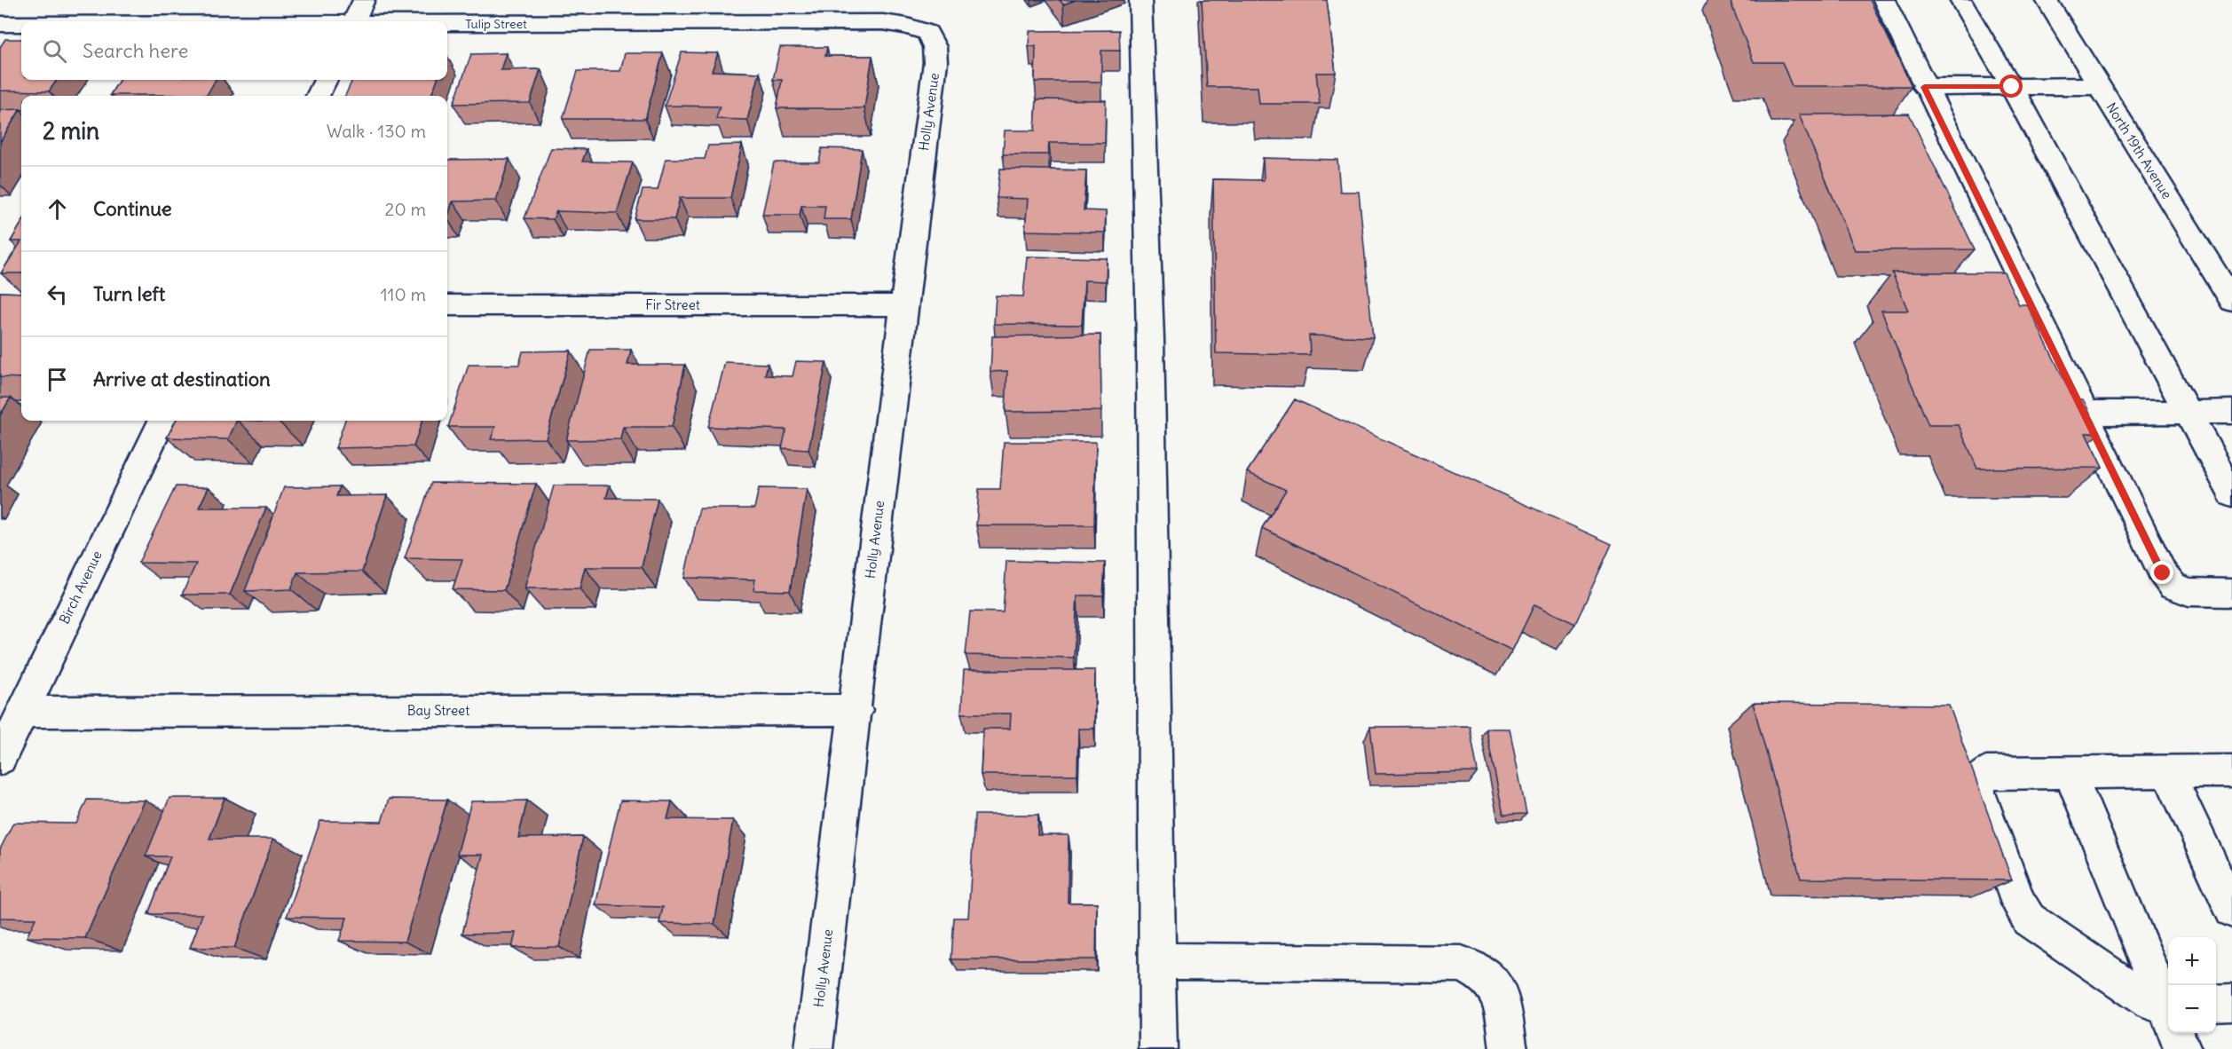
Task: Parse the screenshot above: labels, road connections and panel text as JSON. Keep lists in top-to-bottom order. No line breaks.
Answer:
{"streets":{"street":["Tulip Street","Holly Avenue","North 19th Avenue","Fir Street","Birch Avenue","Bay Street"]},"crossings":[["Tulip Street","Holly Avenue"],["Holly Avenue","Fir Street"],["Holly Avenue","Bay Street"],["Birch Avenue","Bay Street"]],"page":{"search":"Search here","heading":["2 min","Walk · 130 m"],"list":[["Continue","20 m"],["Turn left","110 m"],"Arrive at destination"],"map_buttons":["+","−"]}}
